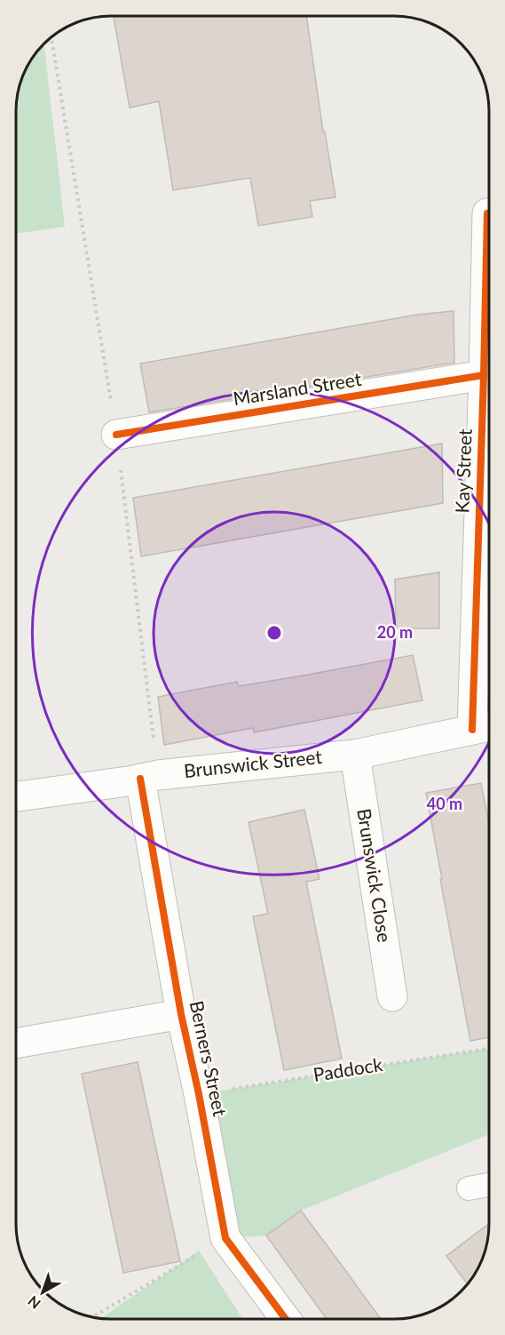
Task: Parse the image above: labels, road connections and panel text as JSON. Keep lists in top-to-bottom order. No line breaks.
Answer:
{"streets":{"street":["Marsland Street","Kay Street","Brunswick Street","Brunswick Close","Berners Street"],"path":["Paddock"]},"crossings":[["Marsland Street","Kay Street"],["Kay Street","Brunswick Street"],["Brunswick Street","Brunswick Close"],["Brunswick Street","Berners Street"],["Berners Street","Paddock"]],"north":"bottom left","rings":["20 m","40 m"]}
